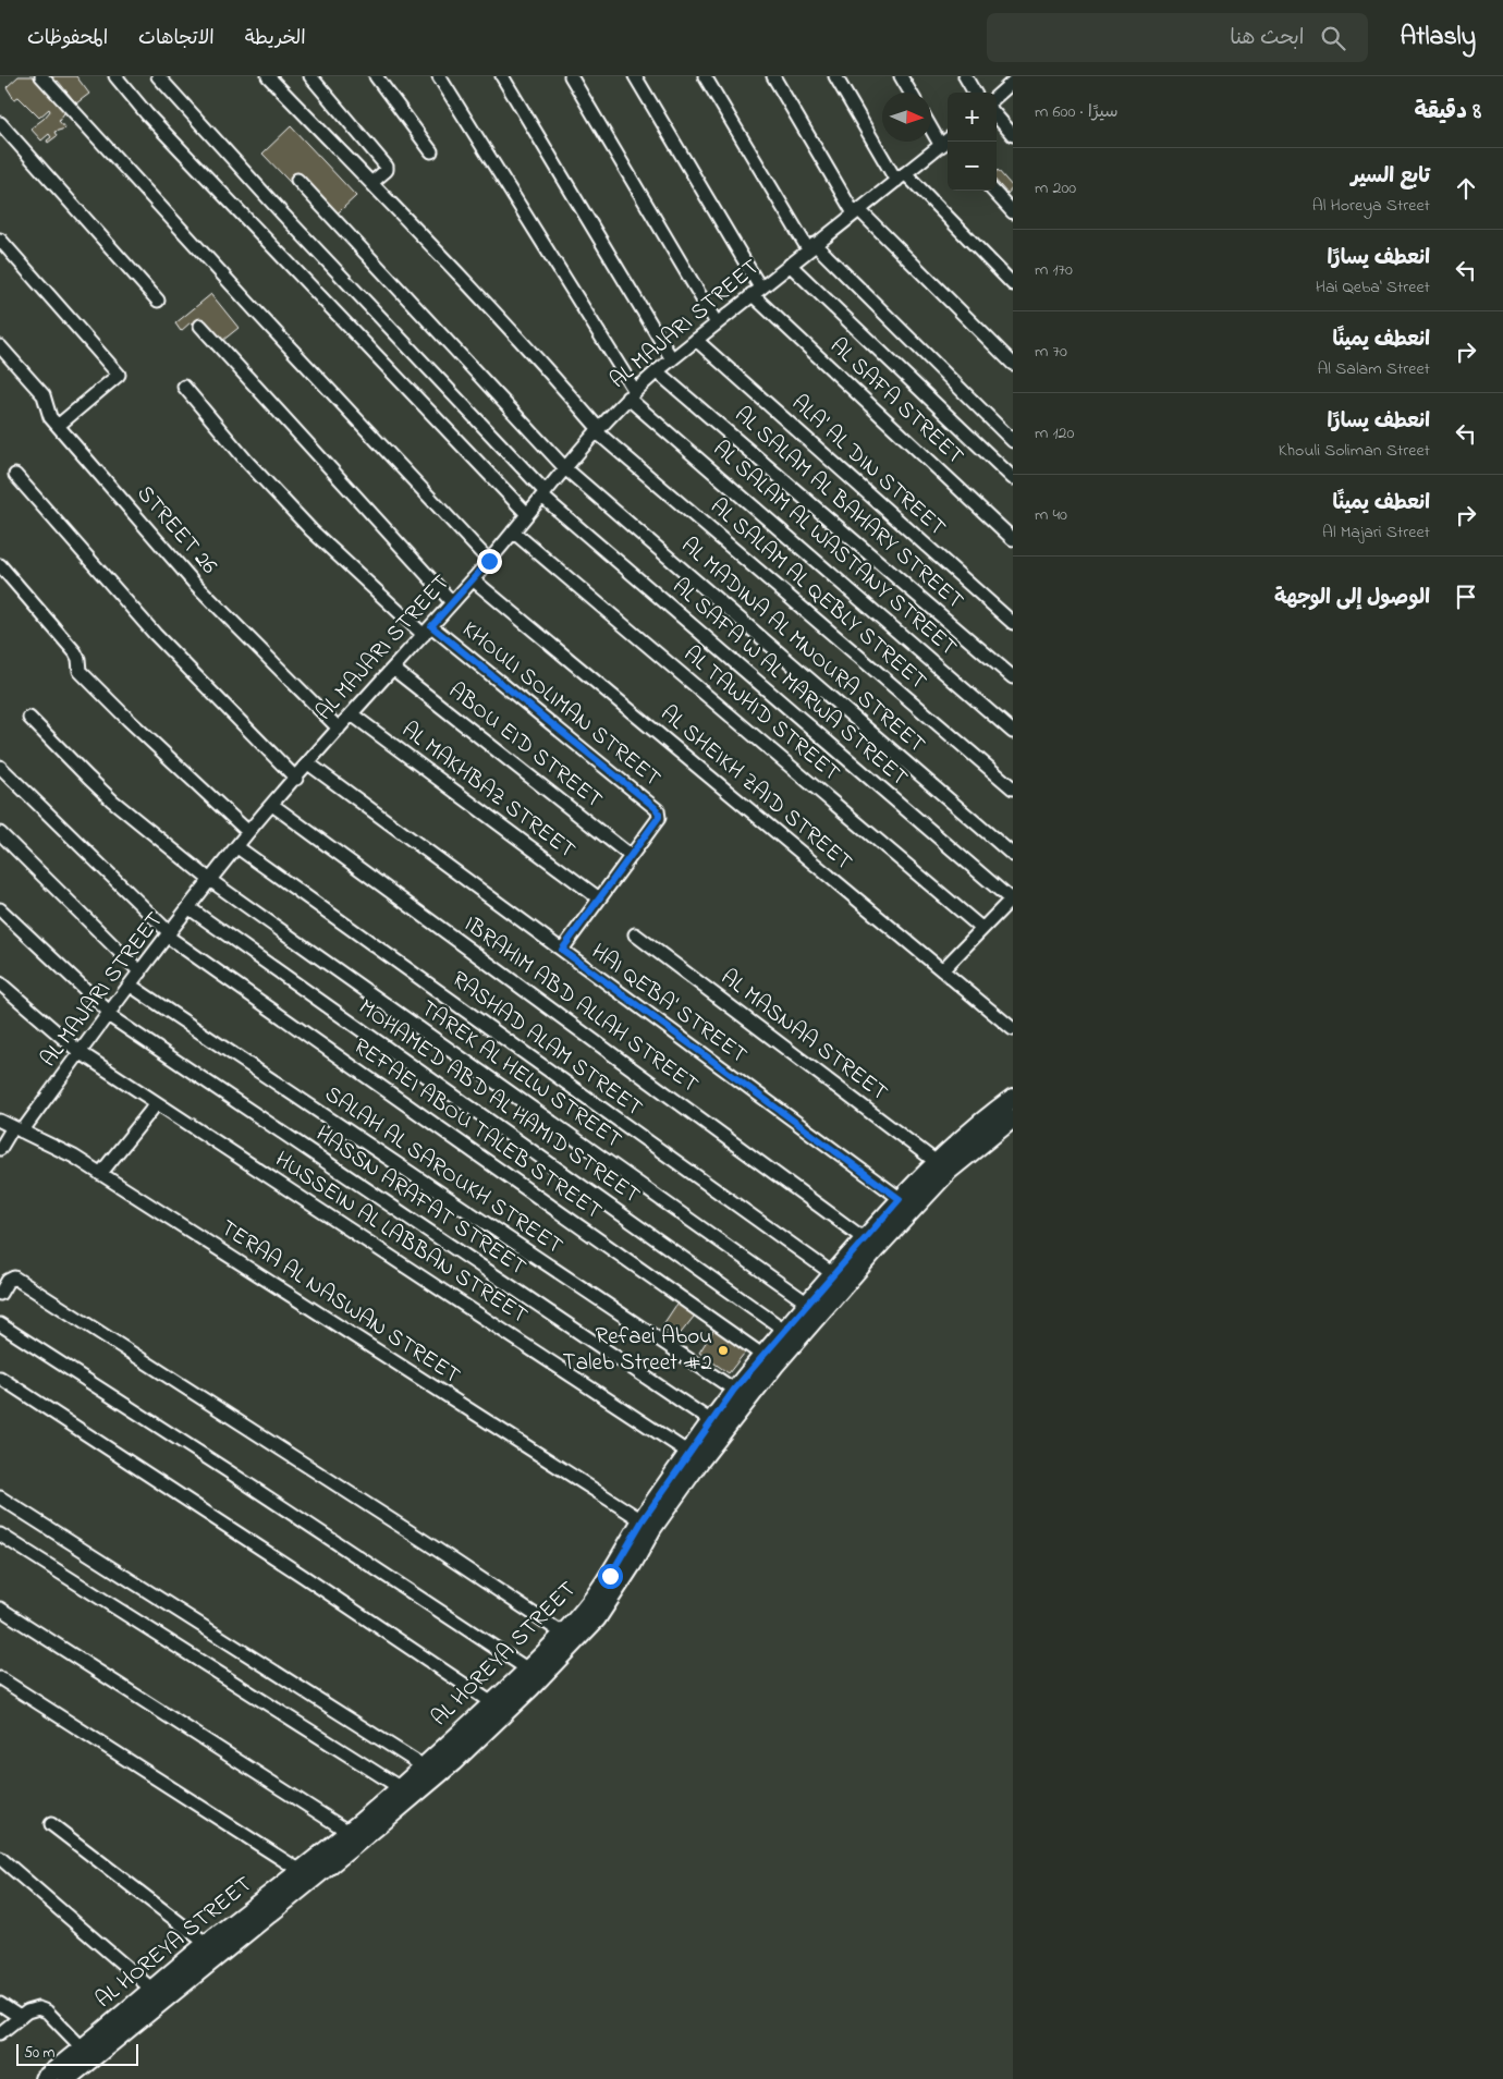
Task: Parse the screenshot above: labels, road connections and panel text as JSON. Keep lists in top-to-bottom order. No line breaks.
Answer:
{"streets":{"main road":["AL HOREYA STREET"],"street":["AL MAJARI STREET","AL SAFA STREET","ALA' AL DIN STREET","AL SALAM AL BAHARY STREET","STREET 26","AL SALAM AL WASTANY STREET","AL SALAM AL QEBLY STREET","AL MADINA AL MNOURA STREET","AL SAFA W AL MARWA STREET","KHOULI SOLIMAN STREET","AL TAWHID STREET","ABOU EID STREET","AL SHEIKH ZAID STREET","AL MAKHBAZ STREET","HAI QEBA' STREET","IBRAHIM ABD ALLAH STREET","AL MASNAA STREET","RASHAD ALAM STREET","TAREK AL HELW STREET","MOHAMED ABD AL HAMID STREET","REFAEI ABOU TALEB STREET","SALAH AL SAROUKH STREET","HASSN ARAFAT STREET","HUSSEIN AL LABBAN STREET","TERAA AL NASWAN STREET"]},"crossings":[["AL MAJARI STREET","AL SAFA STREET"],["AL MAJARI STREET","ALA' AL DIN STREET"],["AL MAJARI STREET","AL SALAM AL BAHARY STREET"],["AL MAJARI STREET","STREET 26"],["AL MAJARI STREET","AL SALAM AL WASTANY STREET"],["AL MAJARI STREET","AL SALAM AL QEBLY STREET"],["AL MAJARI STREET","AL MADINA AL MNOURA STREET"],["AL MAJARI STREET","AL SAFA W AL MARWA STREET"],["AL MAJARI STREET","KHOULI SOLIMAN STREET"],["AL MAJARI STREET","AL TAWHID STREET"],["AL MAJARI STREET","ABOU EID STREET"],["AL MAJARI STREET","AL SHEIKH ZAID STREET"],["AL MAJARI STREET","AL MAKHBAZ STREET"],["AL MAJARI STREET","HAI QEBA' STREET"],["AL MAJARI STREET","IBRAHIM ABD ALLAH STREET"],["AL MAJARI STREET","RASHAD ALAM STREET"],["AL MAJARI STREET","TAREK AL HELW STREET"],["AL MAJARI STREET","MOHAMED ABD AL HAMID STREET"],["AL MAJARI STREET","REFAEI ABOU TALEB STREET"],["AL MAJARI STREET","SALAH AL SAROUKH STREET"],["AL MAJARI STREET","HASSN ARAFAT STREET"],["AL MAJARI STREET","HUSSEIN AL LABBAN STREET"],["AL MAJARI STREET","TERAA AL NASWAN STREET"],["KHOULI SOLIMAN STREET","ABOU EID STREET"],["HAI QEBA' STREET","AL HOREYA STREET"],["IBRAHIM ABD ALLAH STREET","AL HOREYA STREET"],["AL MASNAA STREET","AL HOREYA STREET"],["RASHAD ALAM STREET","AL HOREYA STREET"],["TAREK AL HELW STREET","AL HOREYA STREET"],["MOHAMED ABD AL HAMID STREET","AL HOREYA STREET"],["REFAEI ABOU TALEB STREET","AL HOREYA STREET"],["SALAH AL SAROUKH STREET","AL HOREYA STREET"],["HASSN ARAFAT STREET","AL HOREYA STREET"],["HUSSEIN AL LABBAN STREET","AL HOREYA STREET"],["TERAA AL NASWAN STREET","AL HOREYA STREET"]],"places":["Refaei Abou Taleb Street #2"],"scale_bar":"50 m","north":"right","page":{"header":"Atlasly","search":"ابحث هنا","nav":["الخريطة","الاتجاهات","المحفوظات"],"heading":["8 دقيقة","سيرًا · 600 m"],"map_buttons":["+","−"],"list":[["تابع السير","Al Horeya Street","200 m"],["انعطف يسارًا","Hai Qeba' Street","170 m"],["انعطف يمينًا","Al Salam Street","70 m"],["انعطف يسارًا","Khouli Soliman Street","120 m"],["انعطف يمينًا","Al Majari Street","40 m"],"الوصول إلى الوجهة"],"scale":"50 m"}}
